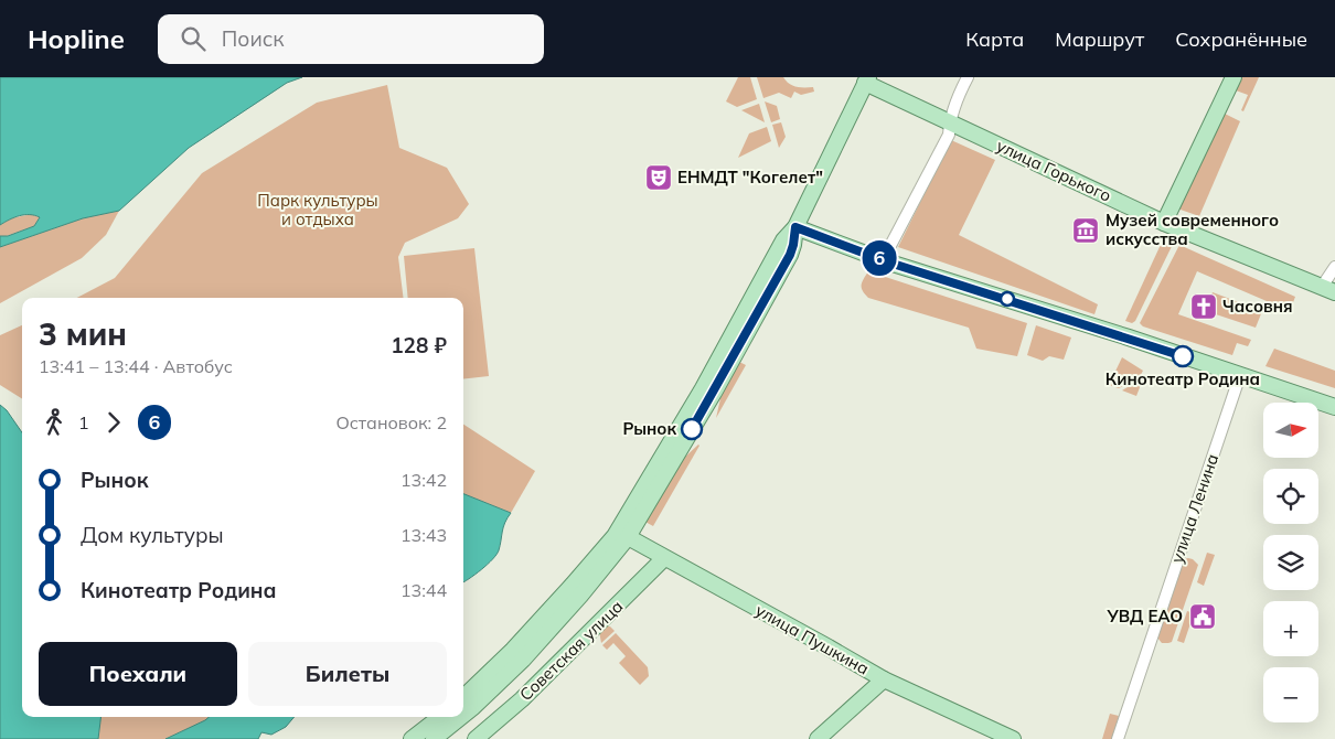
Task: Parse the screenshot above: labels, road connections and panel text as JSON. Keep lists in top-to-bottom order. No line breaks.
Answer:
{"streets":{"main road":["улица Горького","улица Пушкина","Советская улица"],"street":["улица Ленина"]},"crossings":[["улица Пушкина","Советская улица"]],"parks":["Парк культуры и отдыха"],"places":{"theatre":["ЕНМДТ \"Когелет\""],"museum":["Музей современного искусства"],"church":["Часовня"],"other":["Кинотеатр Родина","Рынок"],"public building":["УВД ЕАО"]},"lines":["bus line 6"],"north":"right","page":{"header":"Hopline","search":"Поиск","nav":["Карта","Маршрут","Сохранённые"],"on_map":"6","heading":["3 мин","13:41 – 13:44 · Автобус","128 ₽"],"legs":["1","6","Остановок: 2"],"map_buttons":["+","−"],"list":[{"name":"Рынок","value":"13:42"},{"name":"Дом культуры","value":"13:43"},{"name":"Кинотеатр Родина","value":"13:44"}],"buttons":["Поехали","Билеты"]}}
